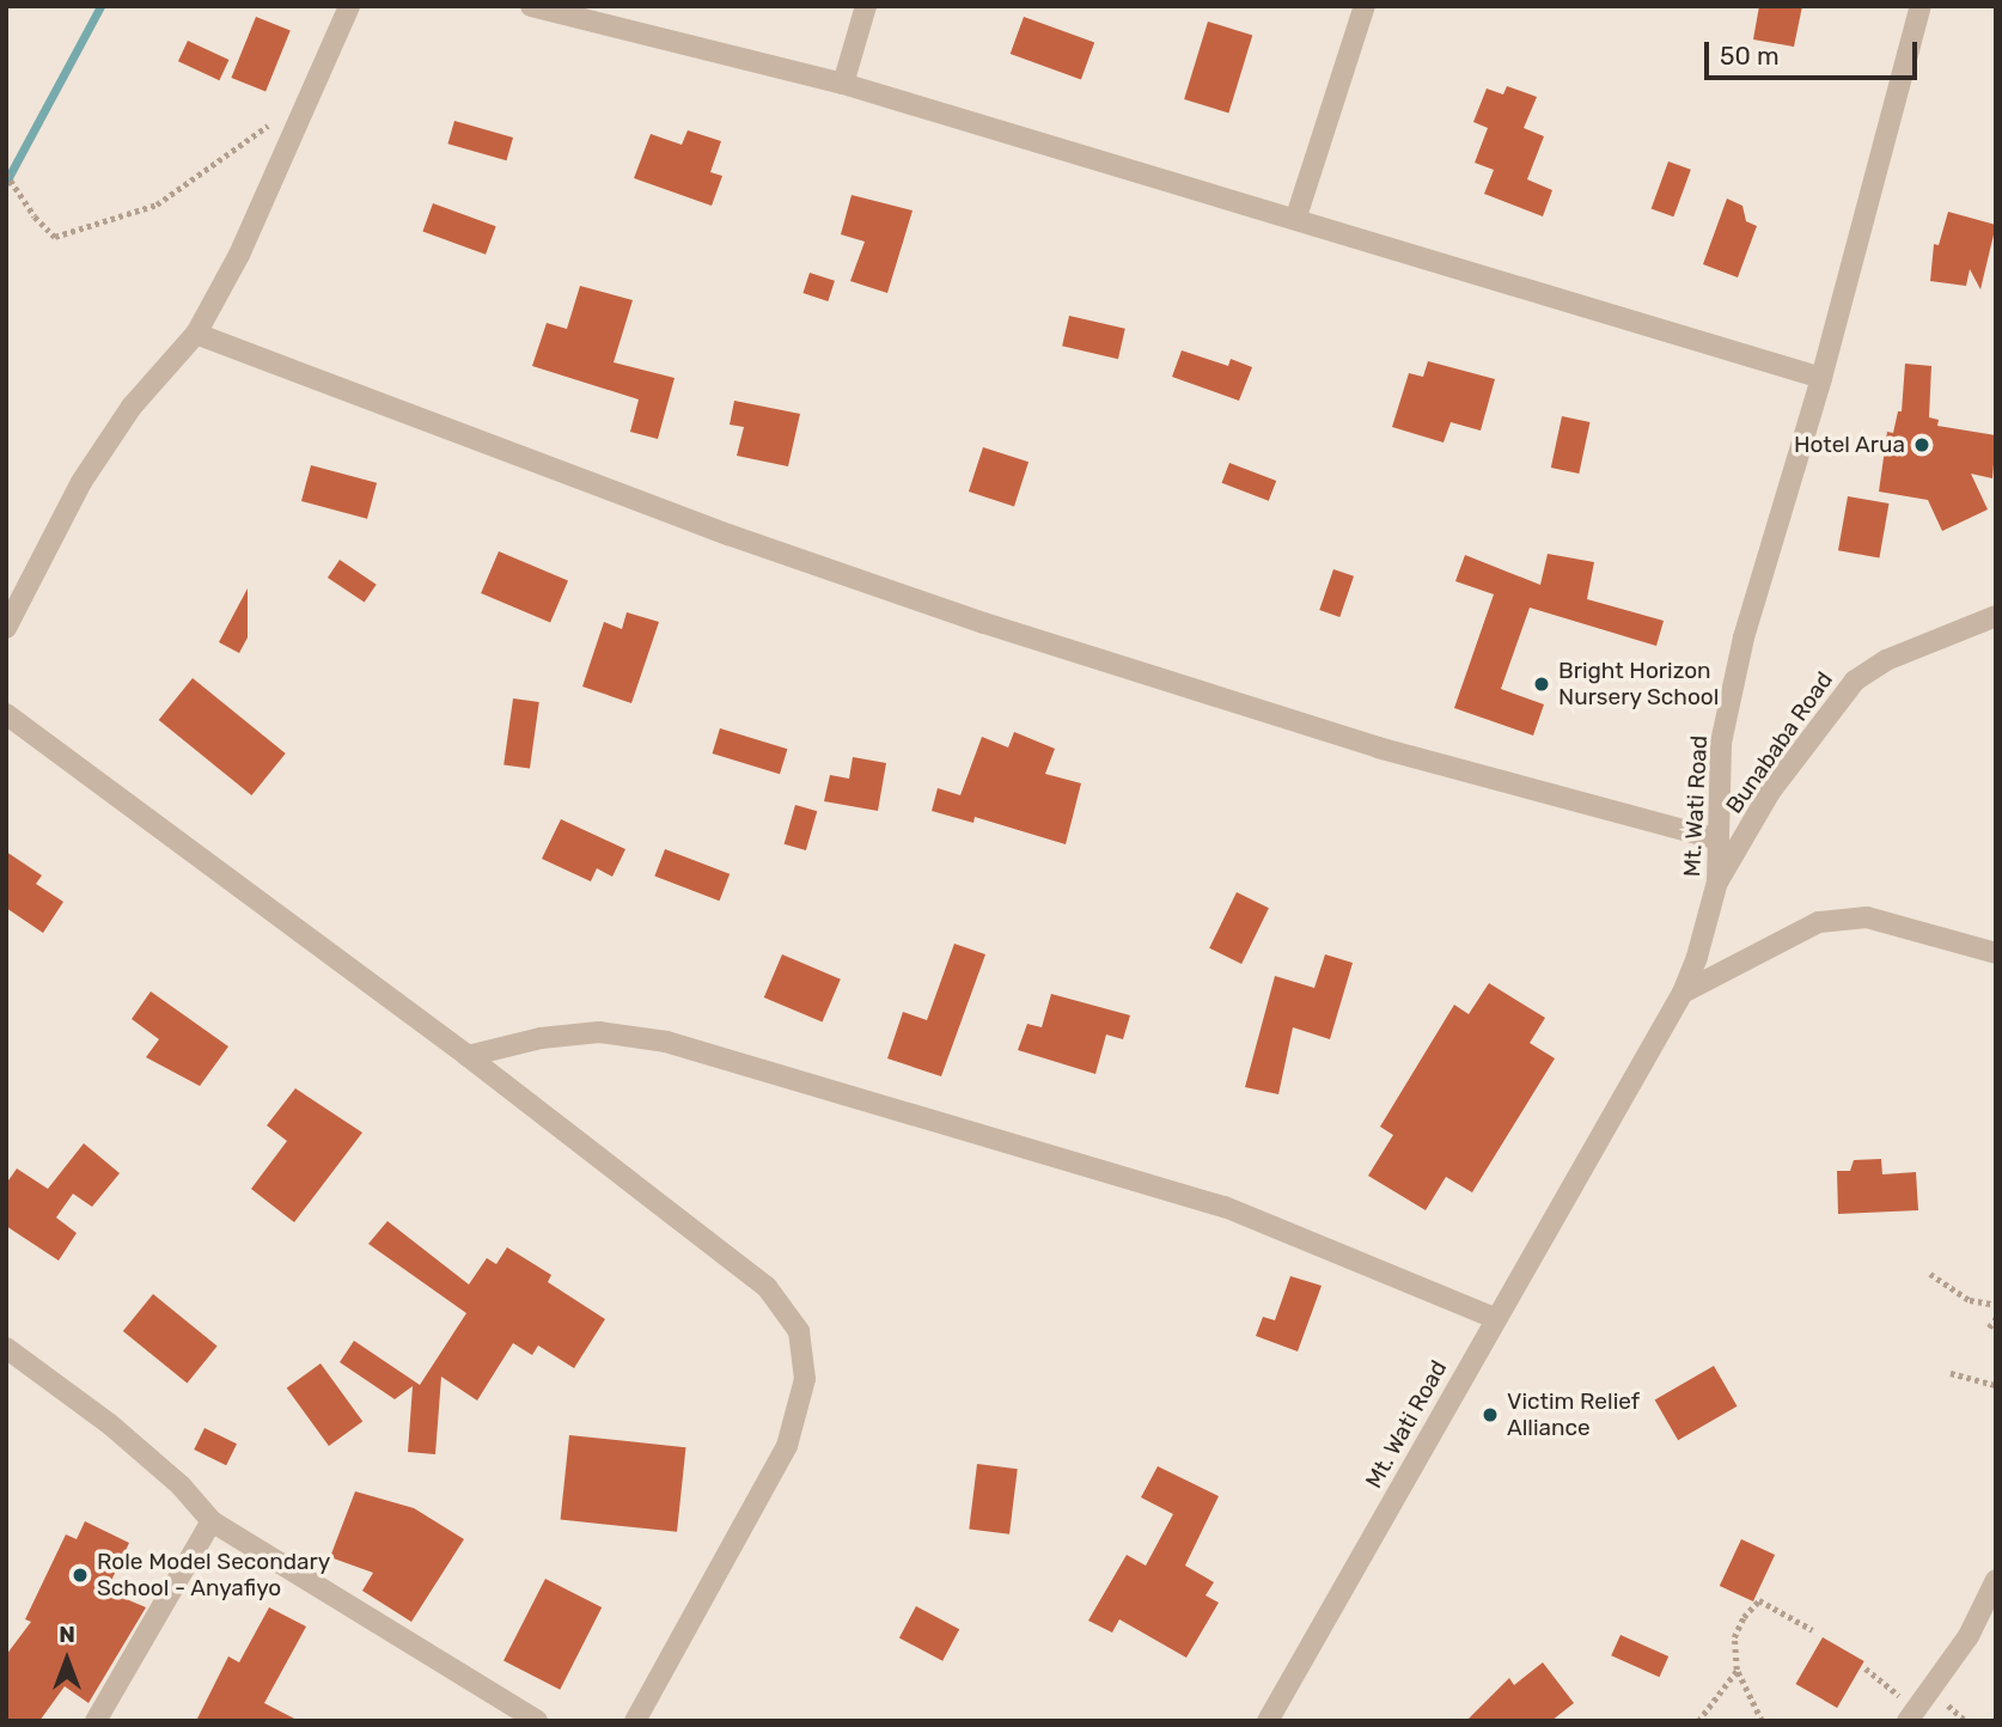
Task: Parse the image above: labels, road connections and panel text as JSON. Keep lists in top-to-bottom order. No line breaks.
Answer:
{"streets":{"street":["Bunababa Road","Mt. Wati Road"]},"crossings":[["Bunababa Road","Mt. Wati Road"]],"places":["Hotel Arua","Bright Horizon Nursery School","Victim Relief Alliance","Role Model Secondary School - Anyafiyo"],"scale_bar":"50 m","north":"top"}
